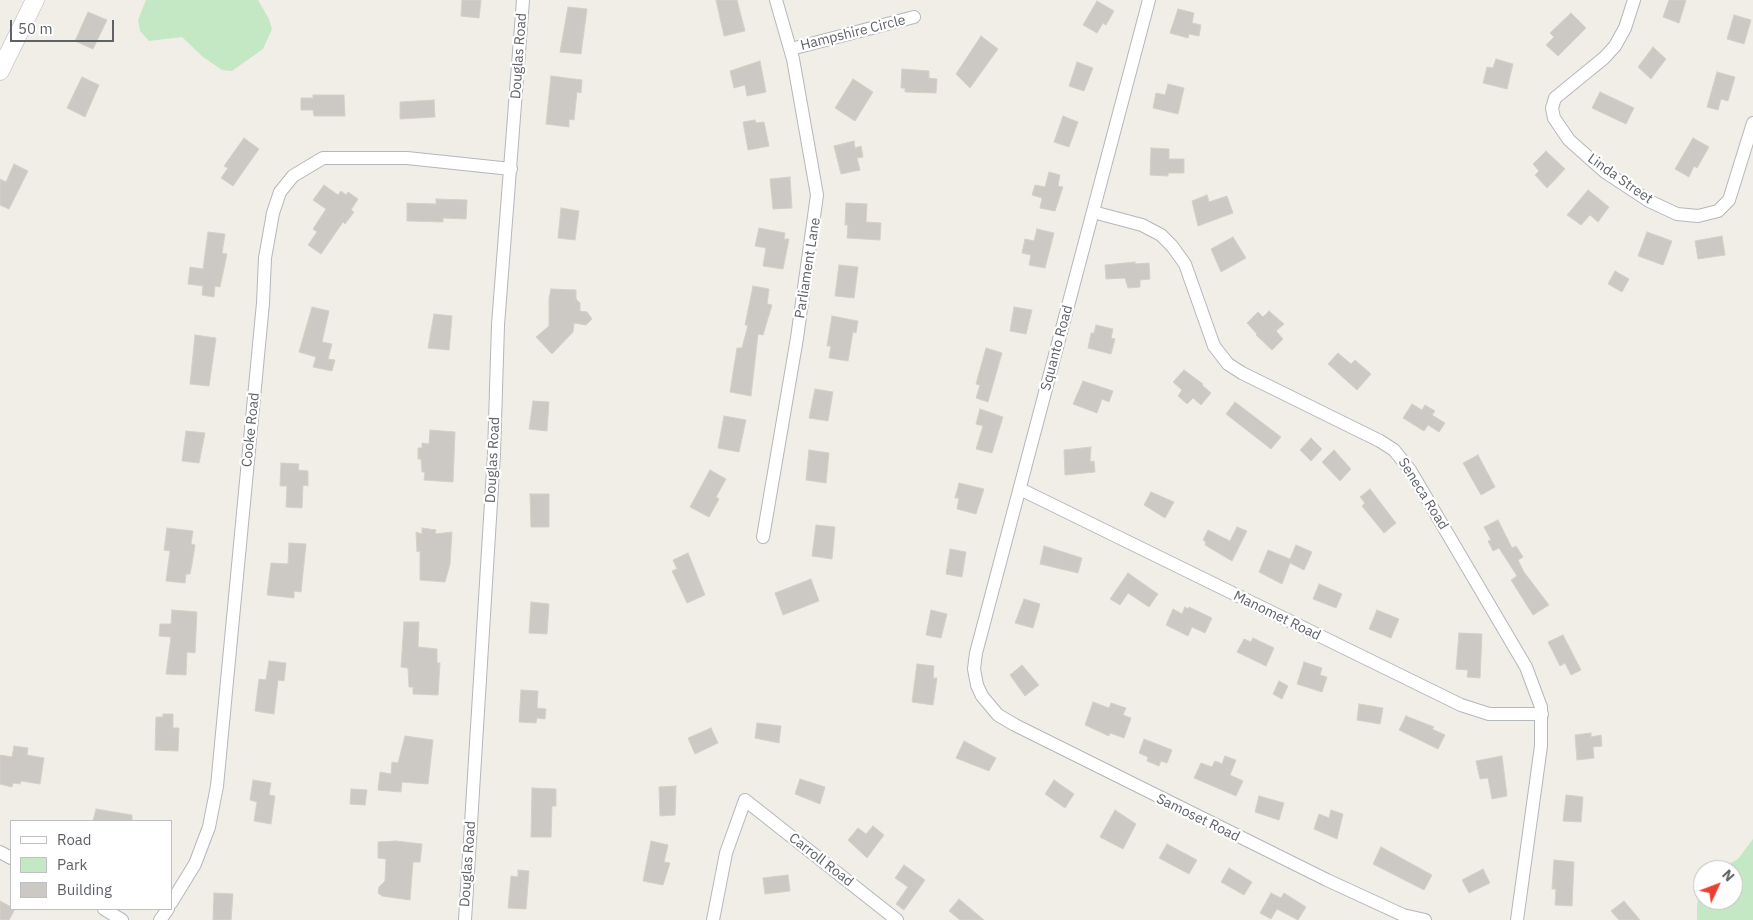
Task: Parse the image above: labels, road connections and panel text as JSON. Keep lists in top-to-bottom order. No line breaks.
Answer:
{"streets":{"street":["Hampshire Circle","Douglas Road","Linda Street","Parliament Lane","Squanto Road","Cooke Road","Seneca Road","Manomet Road","Samoset Road","Carroll Road"]},"crossings":[["Hampshire Circle","Parliament Lane"],["Douglas Road","Cooke Road"],["Squanto Road","Seneca Road"],["Squanto Road","Manomet Road"],["Squanto Road","Samoset Road"],["Seneca Road","Manomet Road"]],"legend":["Road","Park","Building"],"scale_bar":"50 m","north":"top right"}
